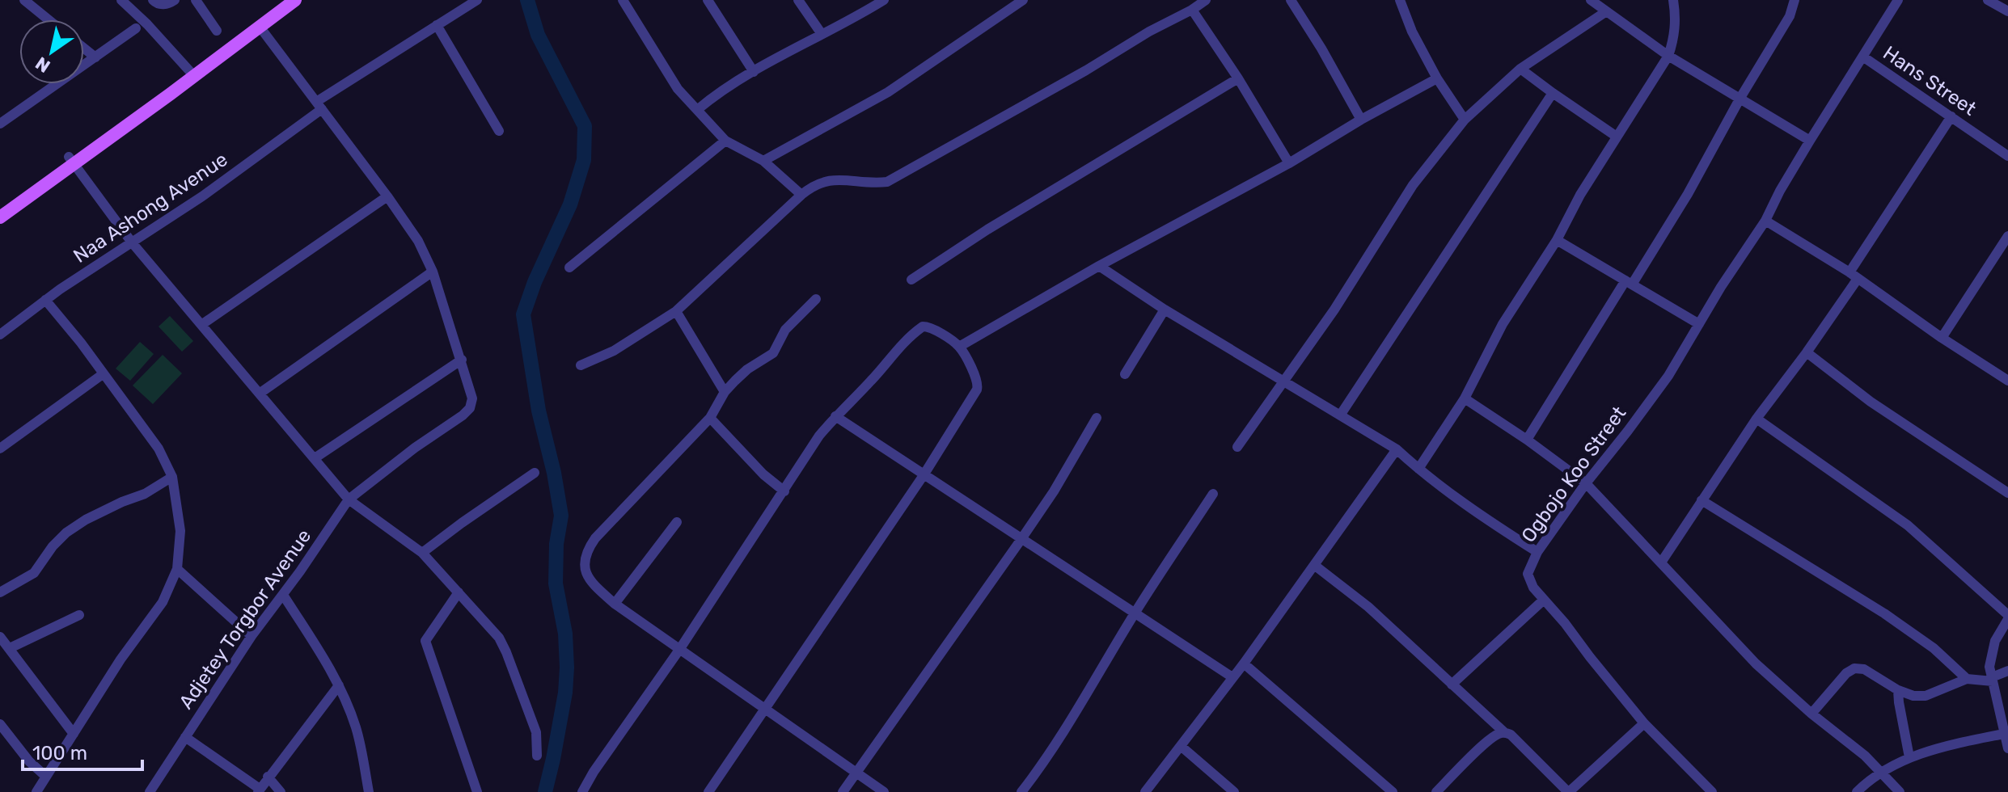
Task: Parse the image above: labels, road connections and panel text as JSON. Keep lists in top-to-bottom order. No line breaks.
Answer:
{"streets":{"street":["Hans Street","Naa Ashong Avenue","Ogbojo Koo Street","Adjetey Torgbor Avenue"]},"crossings":[["Hans Street","Ogbojo Koo Street"]],"scale_bar":"100 m","north":"bottom left"}
